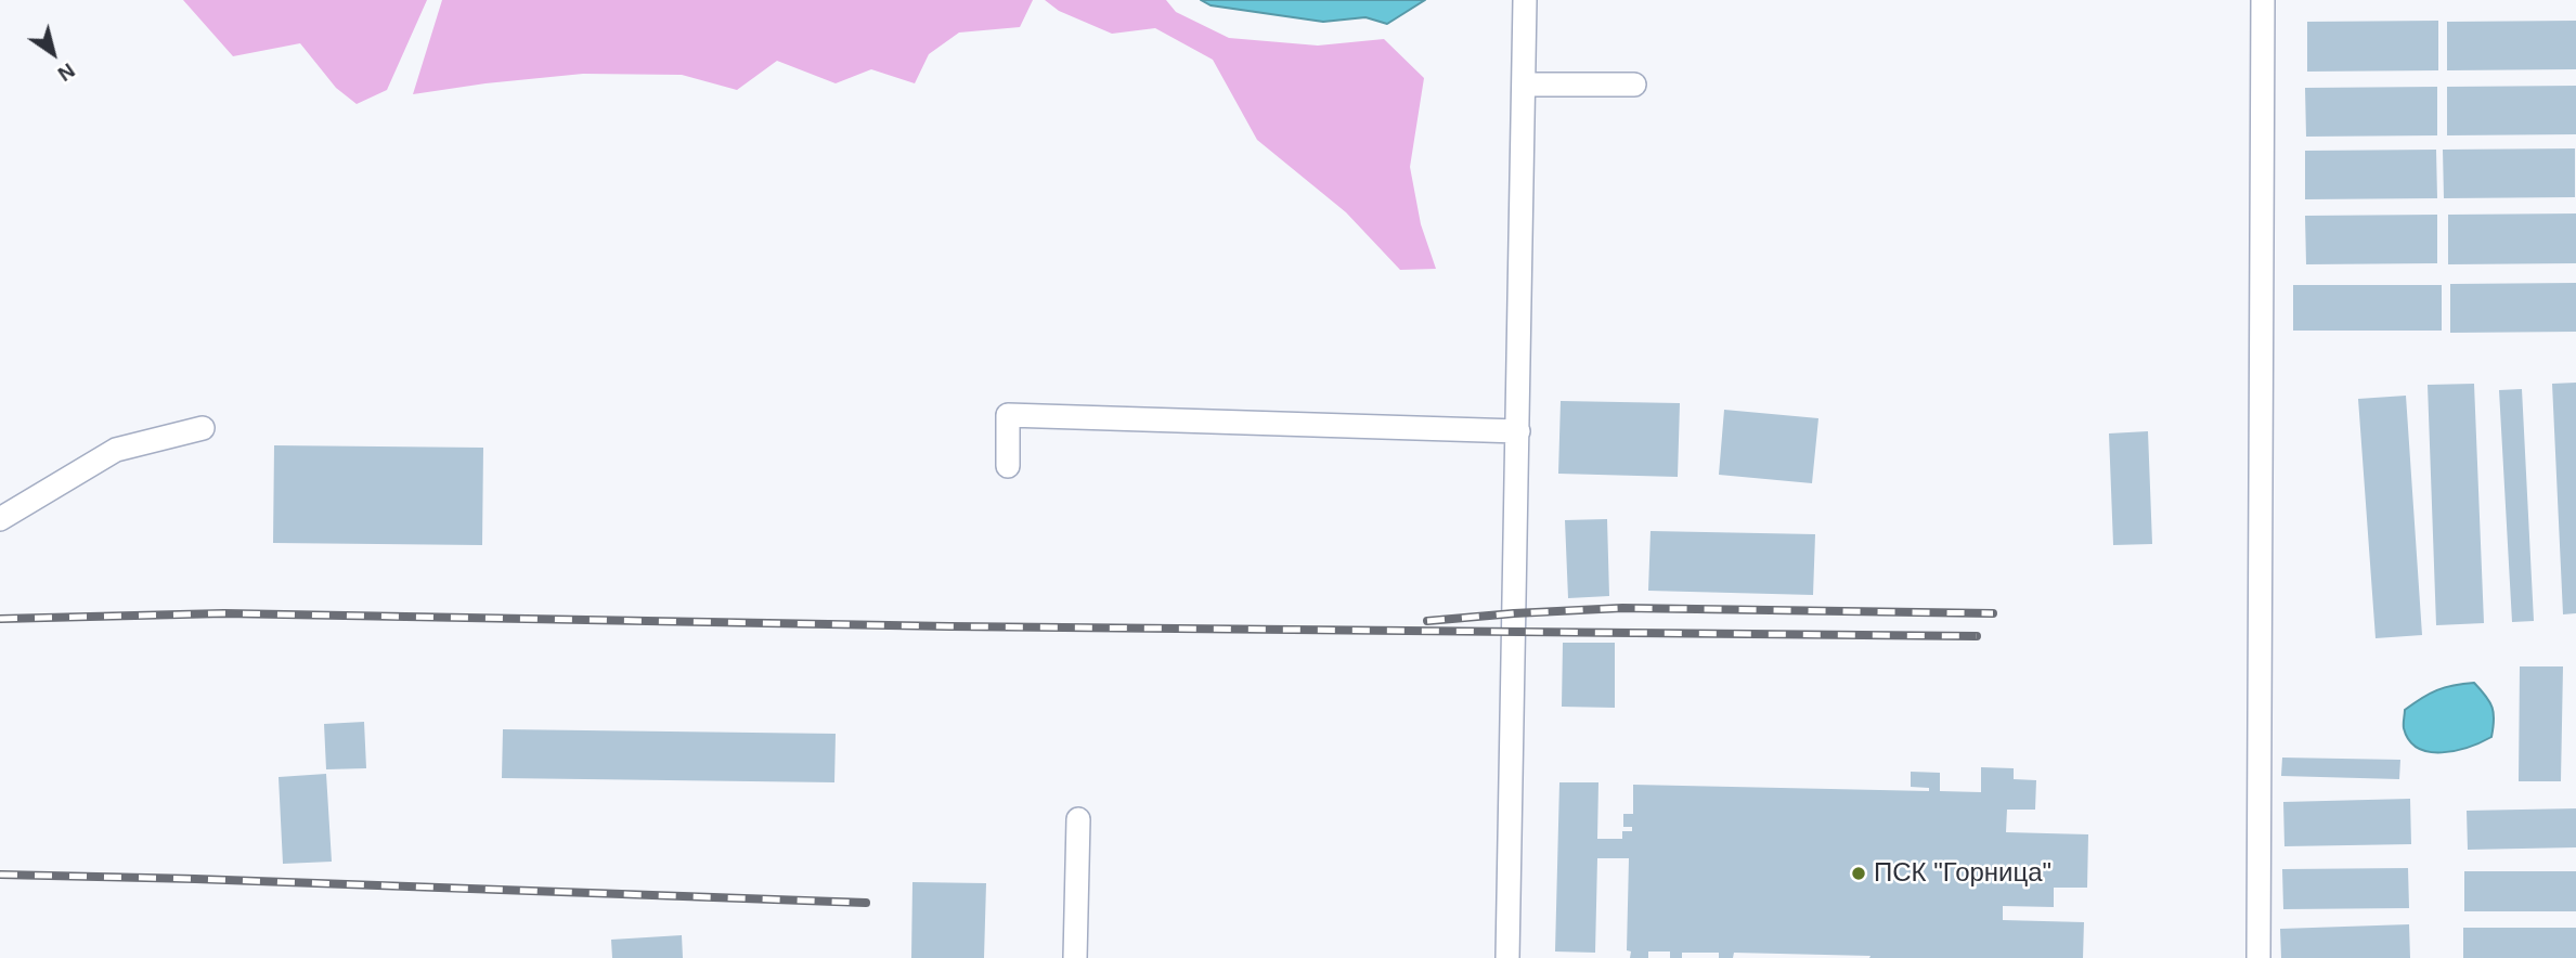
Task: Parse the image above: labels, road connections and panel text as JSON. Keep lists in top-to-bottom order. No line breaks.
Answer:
{"places":["ПСК \"Горница\""],"north":"bottom right"}
